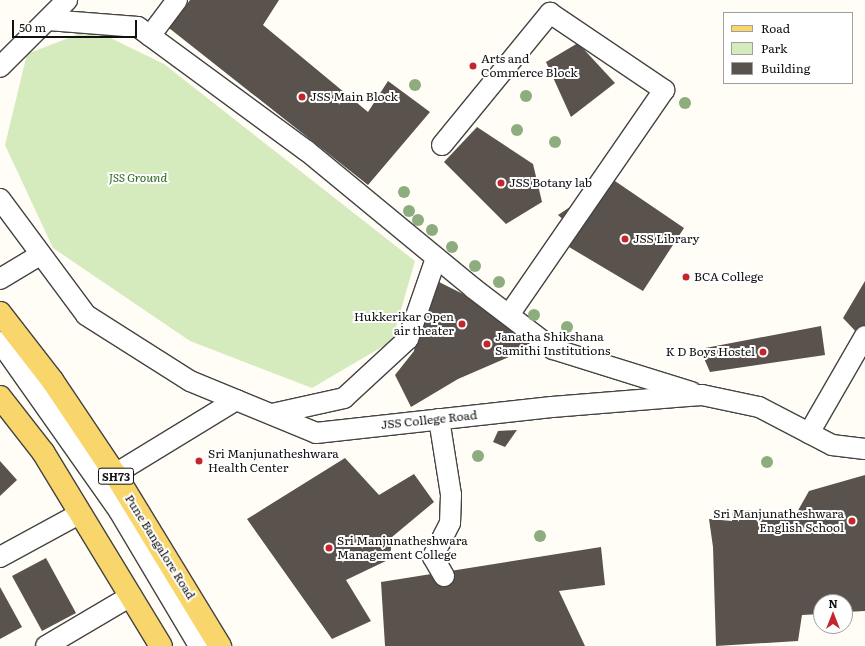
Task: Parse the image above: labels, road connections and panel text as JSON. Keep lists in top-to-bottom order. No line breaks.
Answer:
{"streets":{"main road":["SH73","Pune Bangalore Road"],"street":["JSS College Road"]},"parks":["JSS Ground"],"places":["Arts and Commerce Block","JSS Main Block","JSS Botany lab","JSS Library","BCA College","Hukkerikar Open air theater","Janatha Shikshana Samithi Institutions","K D Boys Hostel","Sri Manjunatheshwara Health Center","Sri Manjunatheshwara English School","Sri Manjunatheshwara Management College"],"legend":["Road","Park","Building"],"scale_bar":"50 m","north":"top"}
